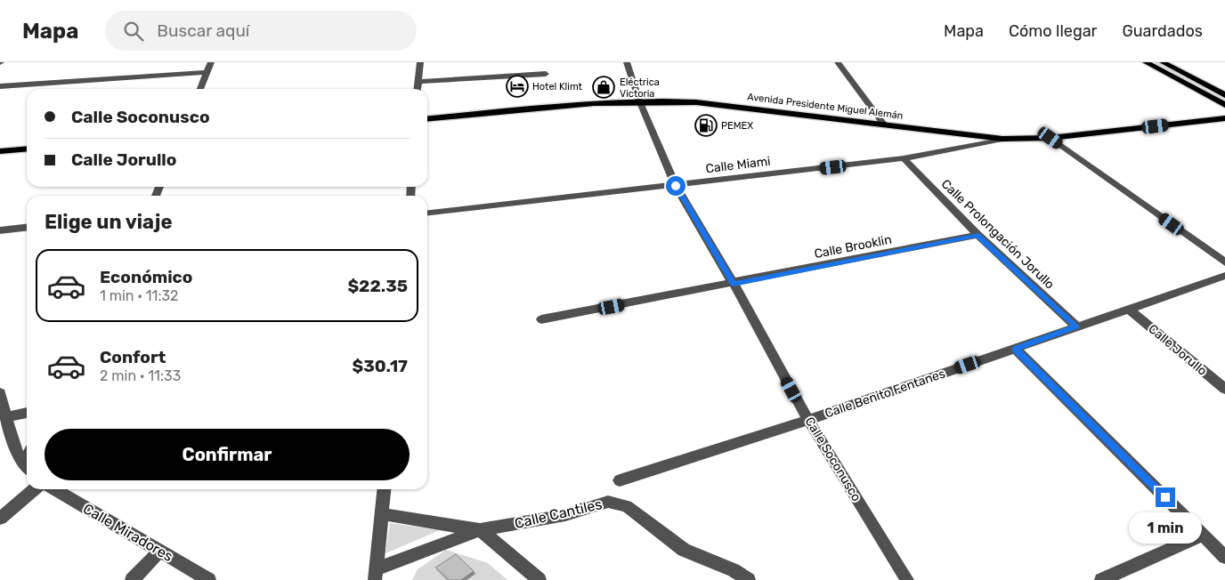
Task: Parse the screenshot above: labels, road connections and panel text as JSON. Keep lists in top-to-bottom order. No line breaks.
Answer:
{"streets":{"main road":["Avenida Presidente Miguel Alemán"],"street":["Calle Miami","Calle Prolongación Jorullo","Calle Brooklin","Calle Jorullo","Calle Benito Fentanes","Calle Soconusco","Calle Cantiles","Calle Miradores"]},"crossings":[["Avenida Presidente Miguel Alemán","Calle Miami"],["Avenida Presidente Miguel Alemán","Calle Soconusco"],["Calle Miami","Calle Prolongación Jorullo"],["Calle Miami","Calle Soconusco"],["Calle Prolongación Jorullo","Calle Brooklin"],["Calle Prolongación Jorullo","Calle Benito Fentanes"],["Calle Brooklin","Calle Soconusco"],["Calle Jorullo","Calle Benito Fentanes"],["Calle Benito Fentanes","Calle Soconusco"]],"places":{"hotel":["Hotel Klimt"],"shop":["Eléctrica Victoria"],"fuel station":["PEMEX"]},"page":{"header":"Mapa","search":"Buscar aquí","nav":["Mapa","Cómo llegar","Guardados"],"banner":["Calle Soconusco","Calle Jorullo"],"heading":"Elige un viaje","list":[{"name":"Económico","note":"1 min · 11:32","value":"$22.35"},{"name":"Confort","note":"2 min · 11:33","value":"$30.17"}],"buttons":"Confirmar","bubble":"1 min"}}
